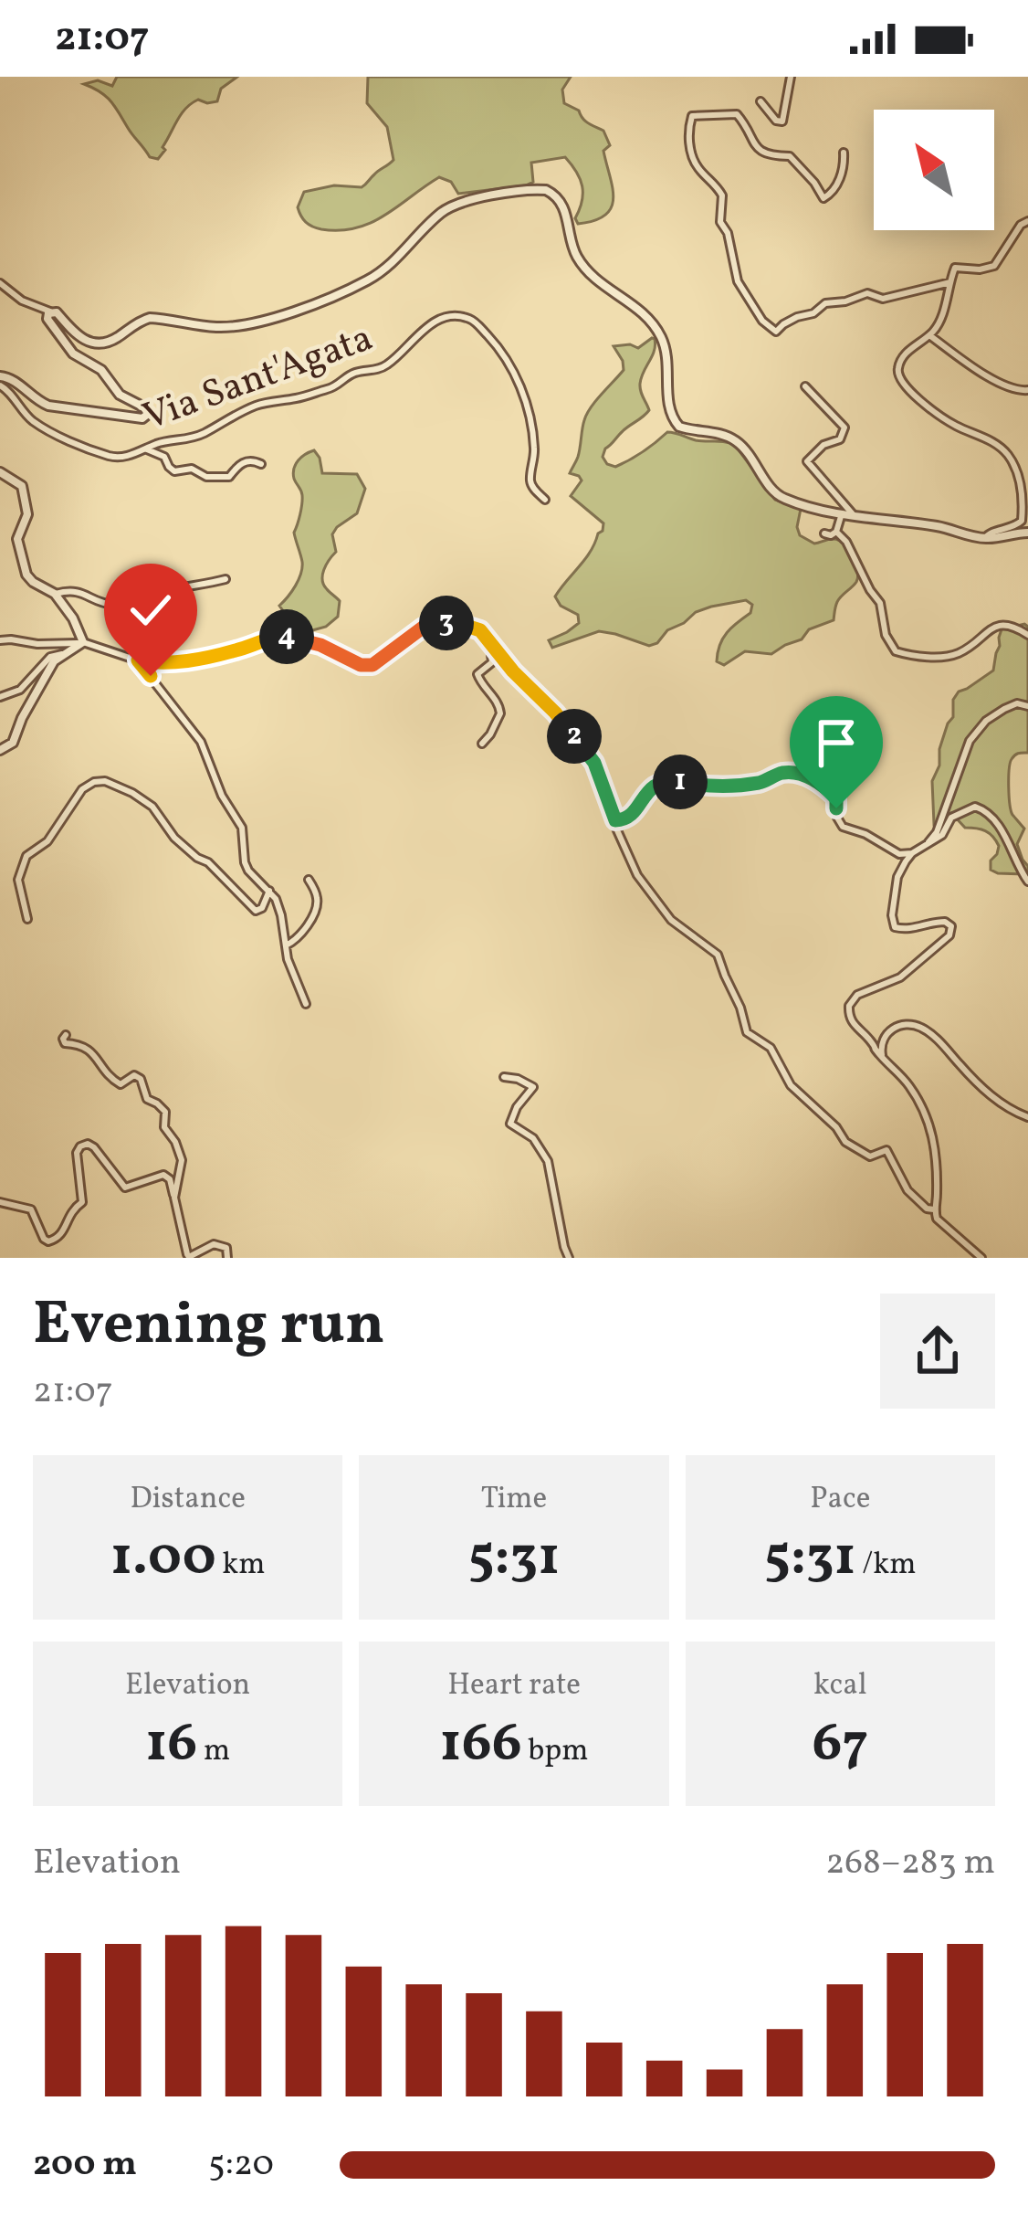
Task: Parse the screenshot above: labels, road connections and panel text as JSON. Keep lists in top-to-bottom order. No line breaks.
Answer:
{"streets":{"street":["Via Sant'Agata"]},"north":"top left","page":{"status":"21:07","pins":["3","4","2","1"],"heading":["Evening run","21:07"],"stats":[["Distance","1.00 km"],["Time","5:31"],["Pace","5:31 /km"],["Elevation","16 m"],["Heart rate","166 bpm"],["kcal","67"]],"chart":["Elevation","268–283 m"],"list":[{"name":"200 m","note":"5:20"}]}}
